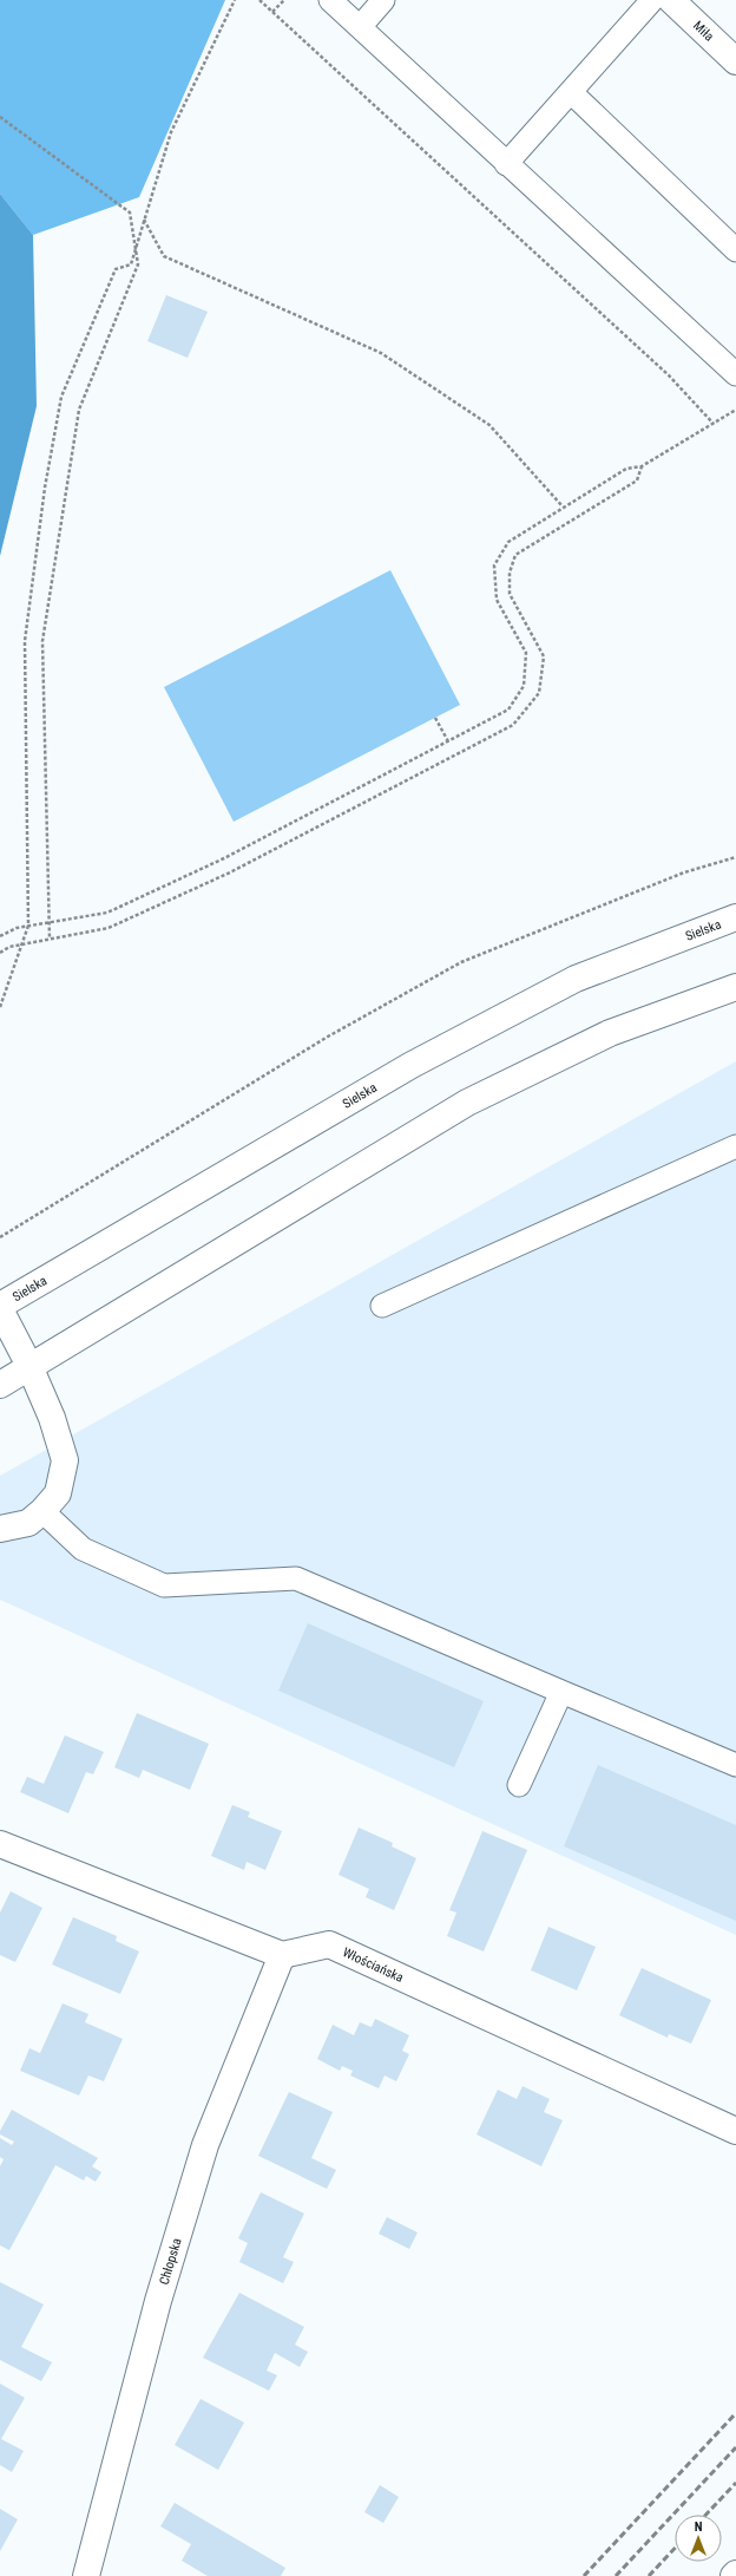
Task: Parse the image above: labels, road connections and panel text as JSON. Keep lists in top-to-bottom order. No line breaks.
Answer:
{"streets":{"street":["Miła","Sielska","Włościańska","Chłopska"]},"crossings":[["Włościańska","Chłopska"]],"north":"top"}
